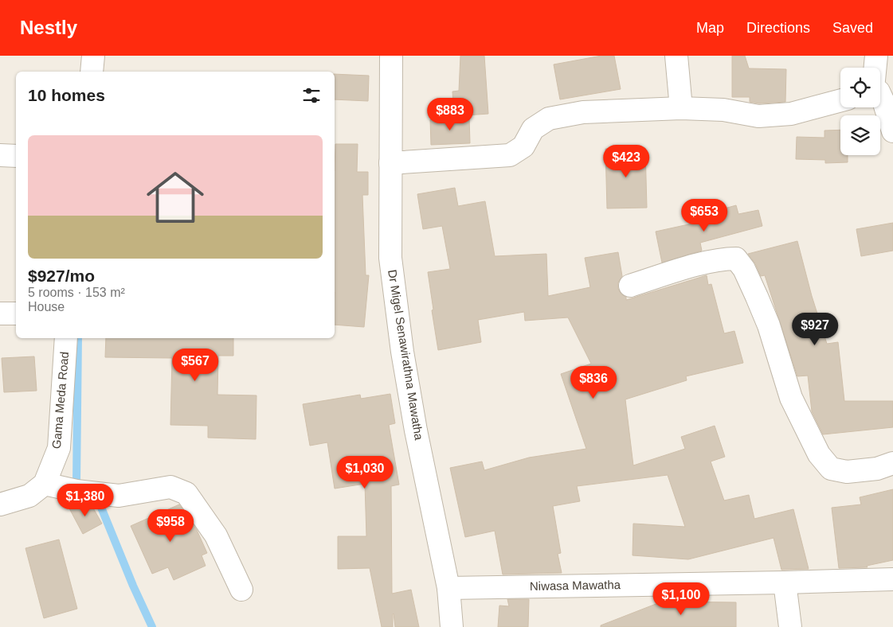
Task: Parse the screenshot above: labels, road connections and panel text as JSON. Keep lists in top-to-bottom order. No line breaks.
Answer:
{"streets":{"street":["Dr Migel Senawirathna Mawatha","Gama Meda Road","Niwasa Mawatha"]},"crossings":[["Dr Migel Senawirathna Mawatha","Niwasa Mawatha"]],"page":{"header":"Nestly","nav":["Map","Directions","Saved"],"heading":"10 homes","price":["$883","$423","$653","$927","$567","$836","$1,030","$1,380","$958","$1,100"],"list":[{"name":"$927/mo","note":"5 rooms · 153 m² · House"}]}}
